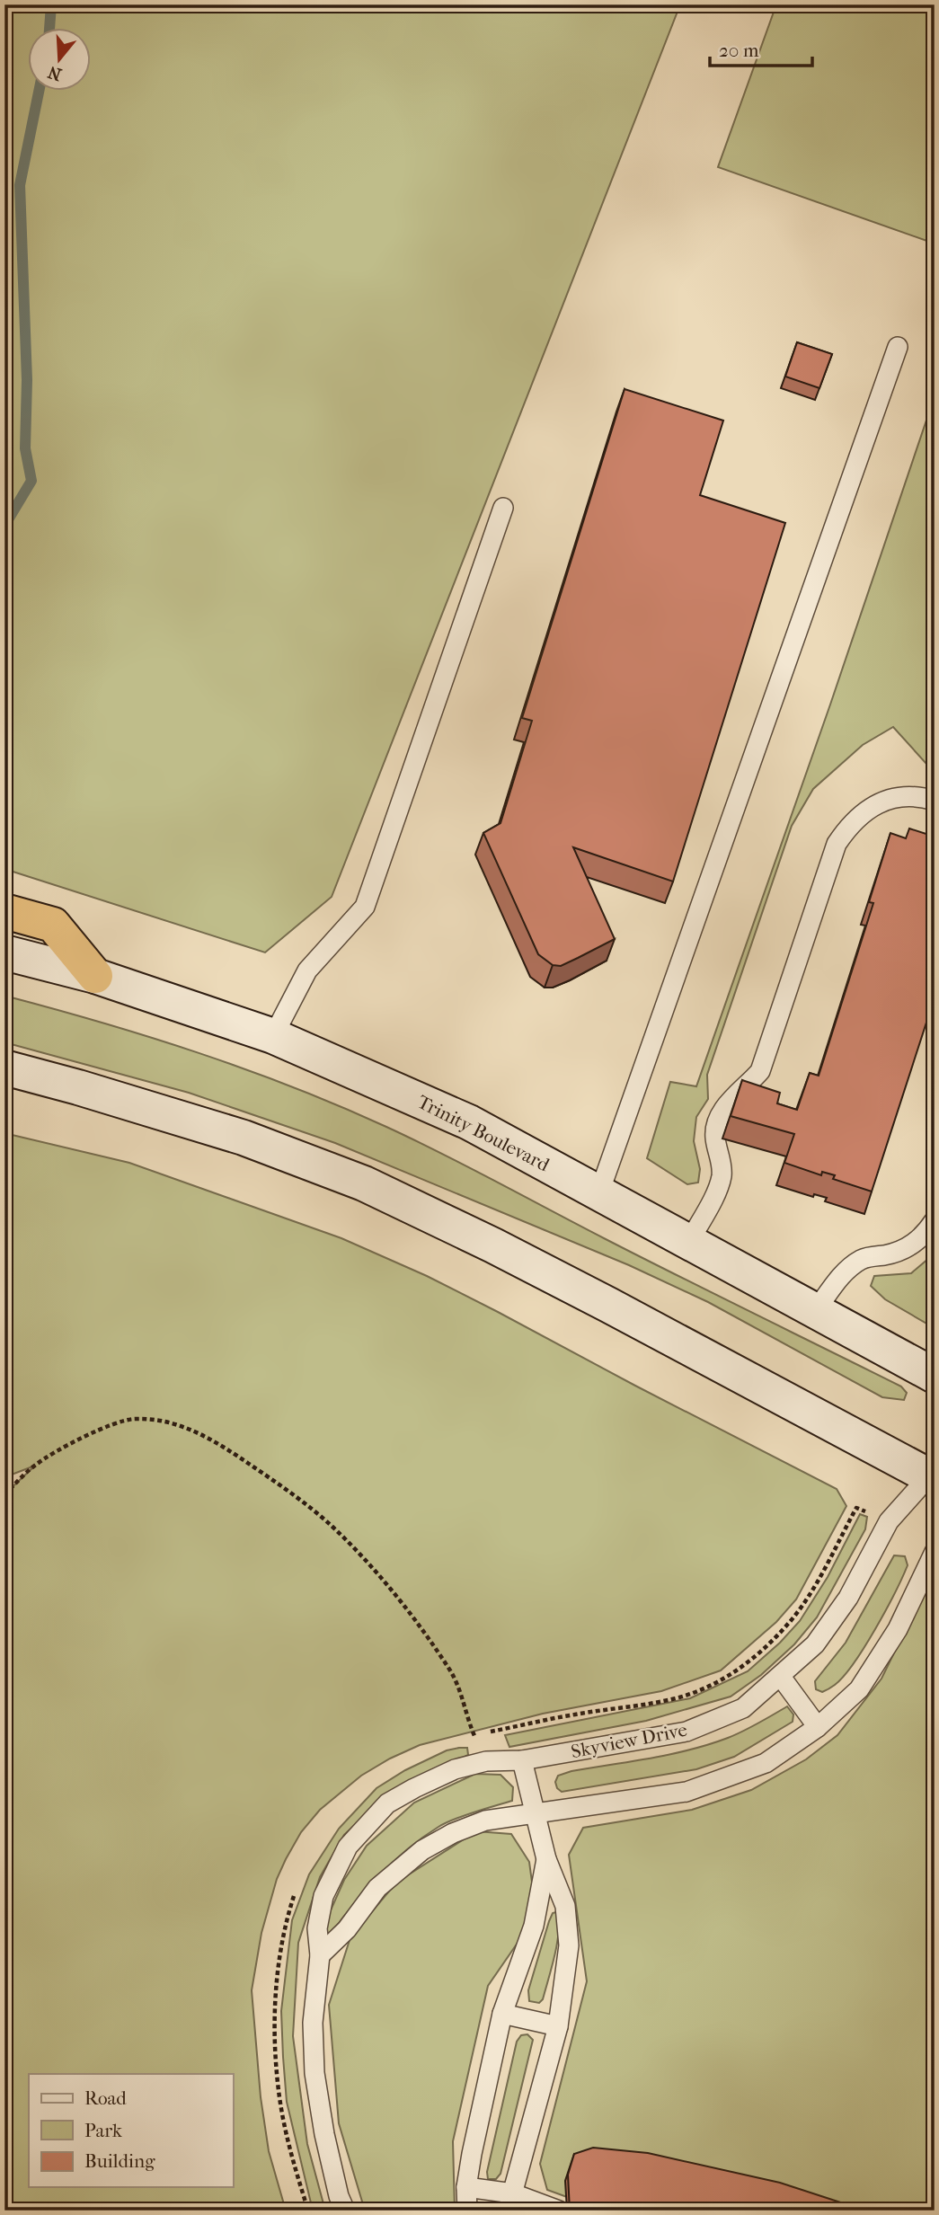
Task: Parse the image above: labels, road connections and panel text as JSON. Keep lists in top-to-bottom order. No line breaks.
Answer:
{"streets":{"main road":["Trinity Boulevard"],"lane":["Skyview Drive"]},"legend":["Road","Park","Building"],"scale_bar":"20 m","north":"bottom"}
